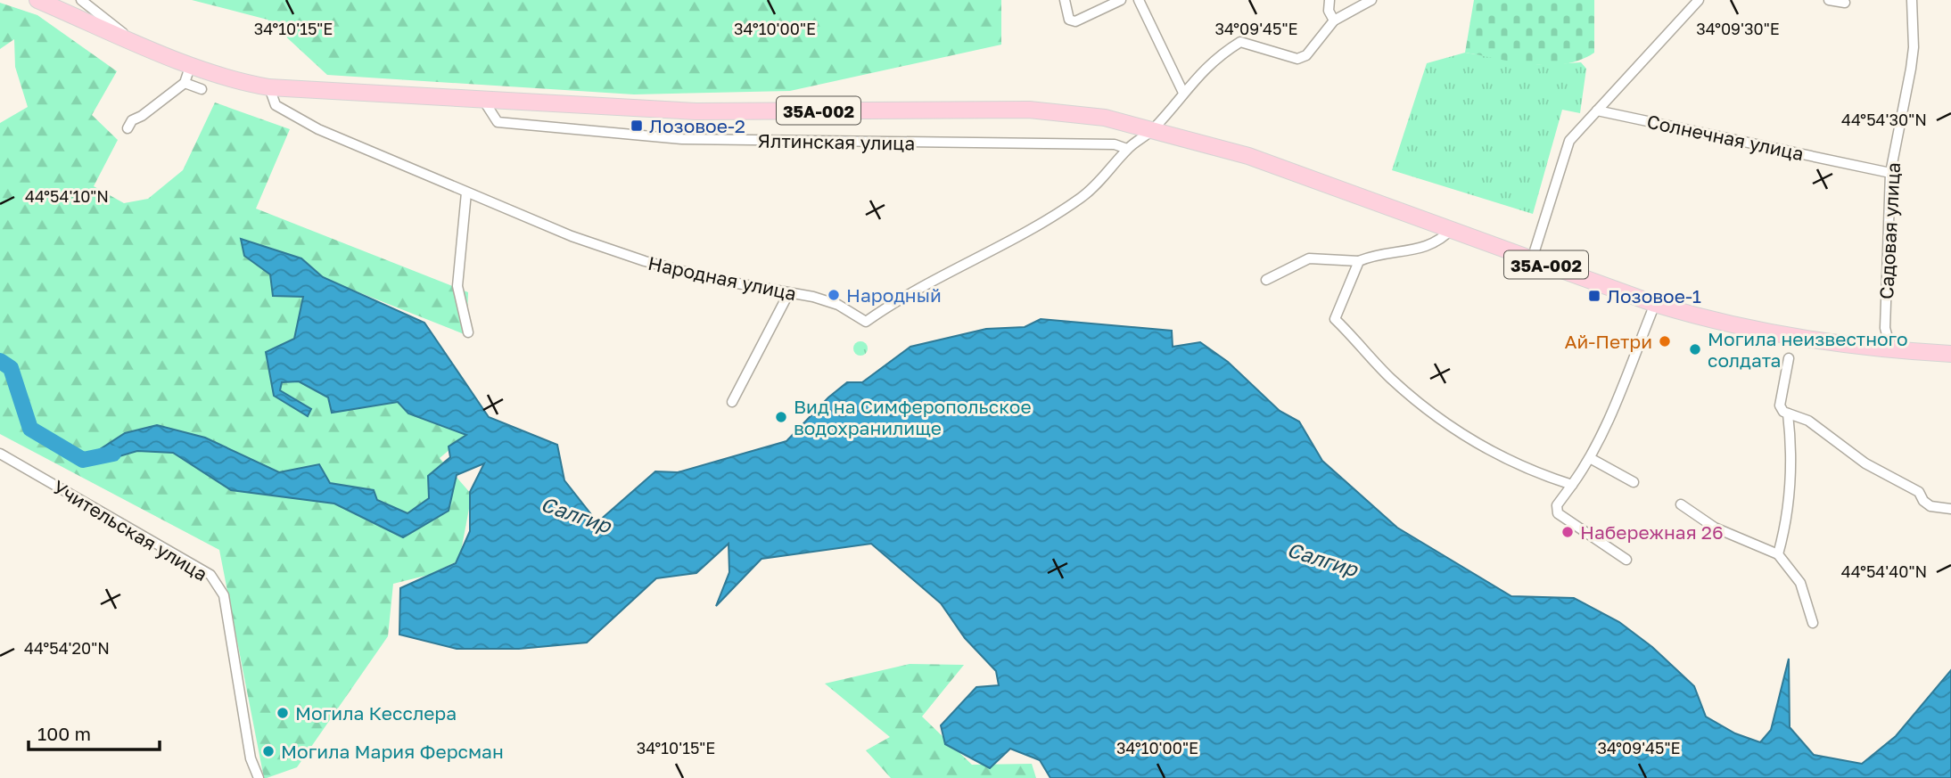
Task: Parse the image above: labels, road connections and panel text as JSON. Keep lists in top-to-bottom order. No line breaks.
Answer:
{"streets":{"main road":["35А-002"],"street":["Солнечная улица","Ялтинская улица","Садовая улица","Народная улица","Учительская улица"]},"crossings":[["35А-002","Ялтинская улица"],["35А-002","Садовая улица"],["35А-002","Народная улица"],["Солнечная улица","Садовая улица"],["Ялтинская улица","Народная улица"]],"water":["Салгир"],"places":{"transit":["Лозовое-2","Лозовое-1"],"other":["Народный","Ай-Петри","Могила неизвестного солдата","Вид на Симферопольское водохранилище","Набережная 26","Могила Кесслера","Могила Мария Ферсман"]},"scale_bar":"100 m","coordinates":["34°10'15\"E","34°10'00\"E","34°09'45\"E","34°09'30\"E","44°54'30\"N","44°54'10\"N","44°54'40\"N","44°54'20\"N"]}
